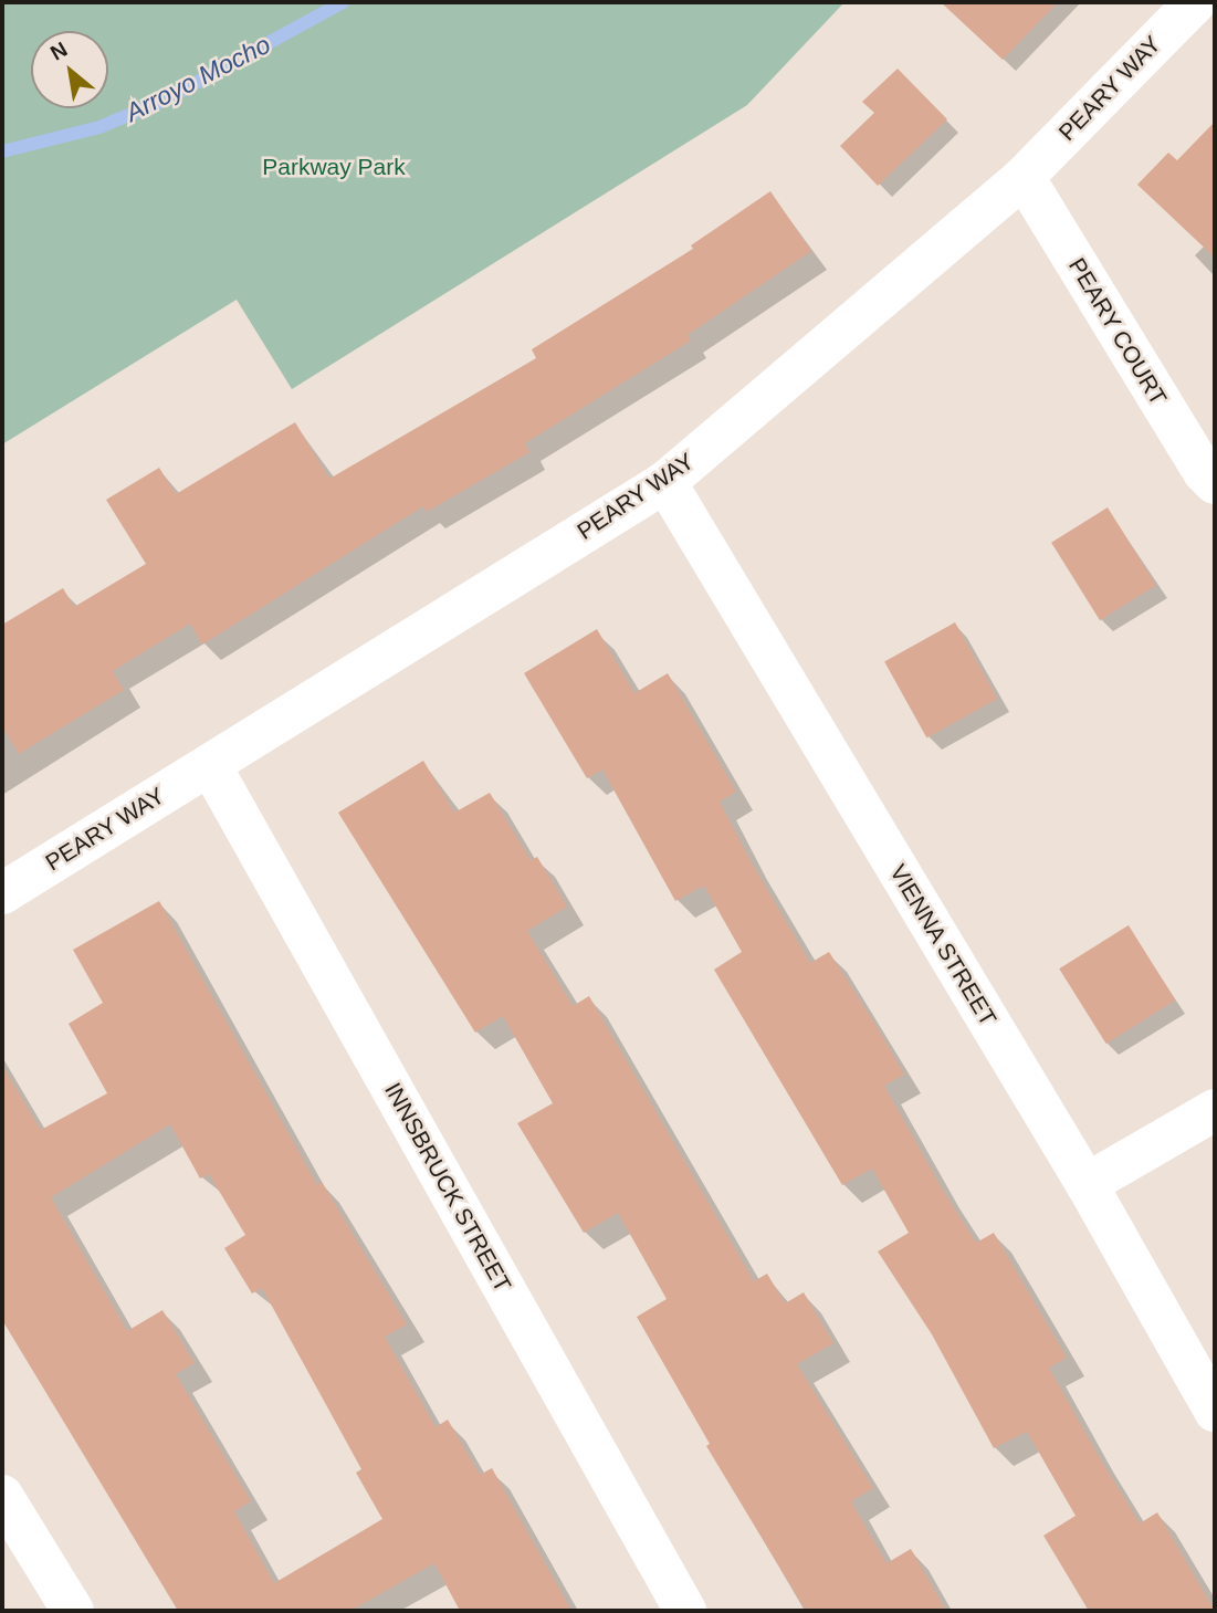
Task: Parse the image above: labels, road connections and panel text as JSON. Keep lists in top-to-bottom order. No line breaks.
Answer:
{"streets":{"street":["PEARY WAY","PEARY COURT","VIENNA STREET","INNSBRUCK STREET"]},"crossings":[["PEARY WAY","PEARY COURT"],["PEARY WAY","VIENNA STREET"],["PEARY WAY","INNSBRUCK STREET"]],"water":["Arroyo Mocho"],"parks":["Parkway Park"],"north":"top left"}
